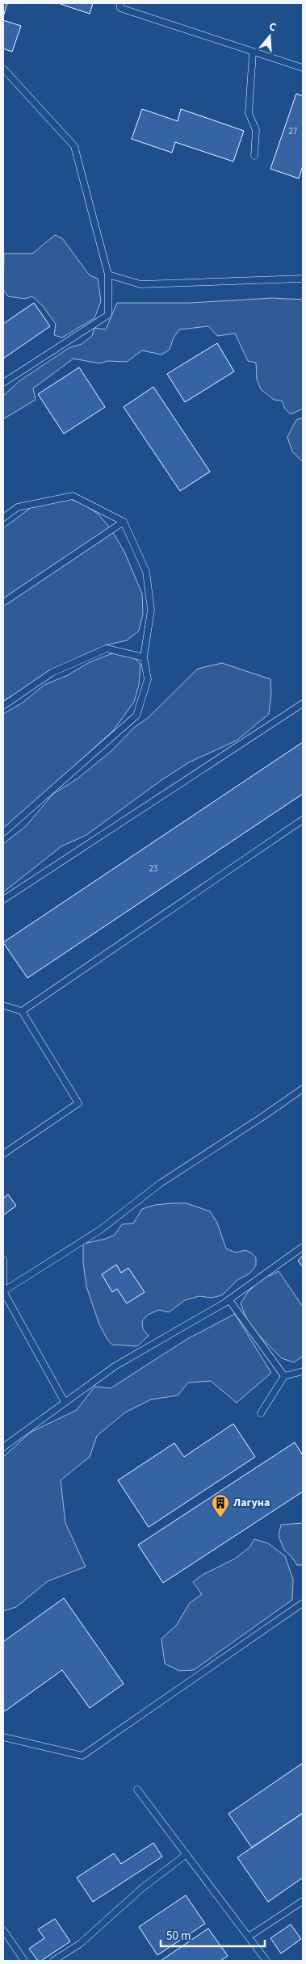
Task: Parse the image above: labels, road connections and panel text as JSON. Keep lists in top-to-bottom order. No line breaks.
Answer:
{"places":{"building":["Лагуна"]},"house_numbers":["27","23"],"scale_bar":"50 m","north":"top"}
